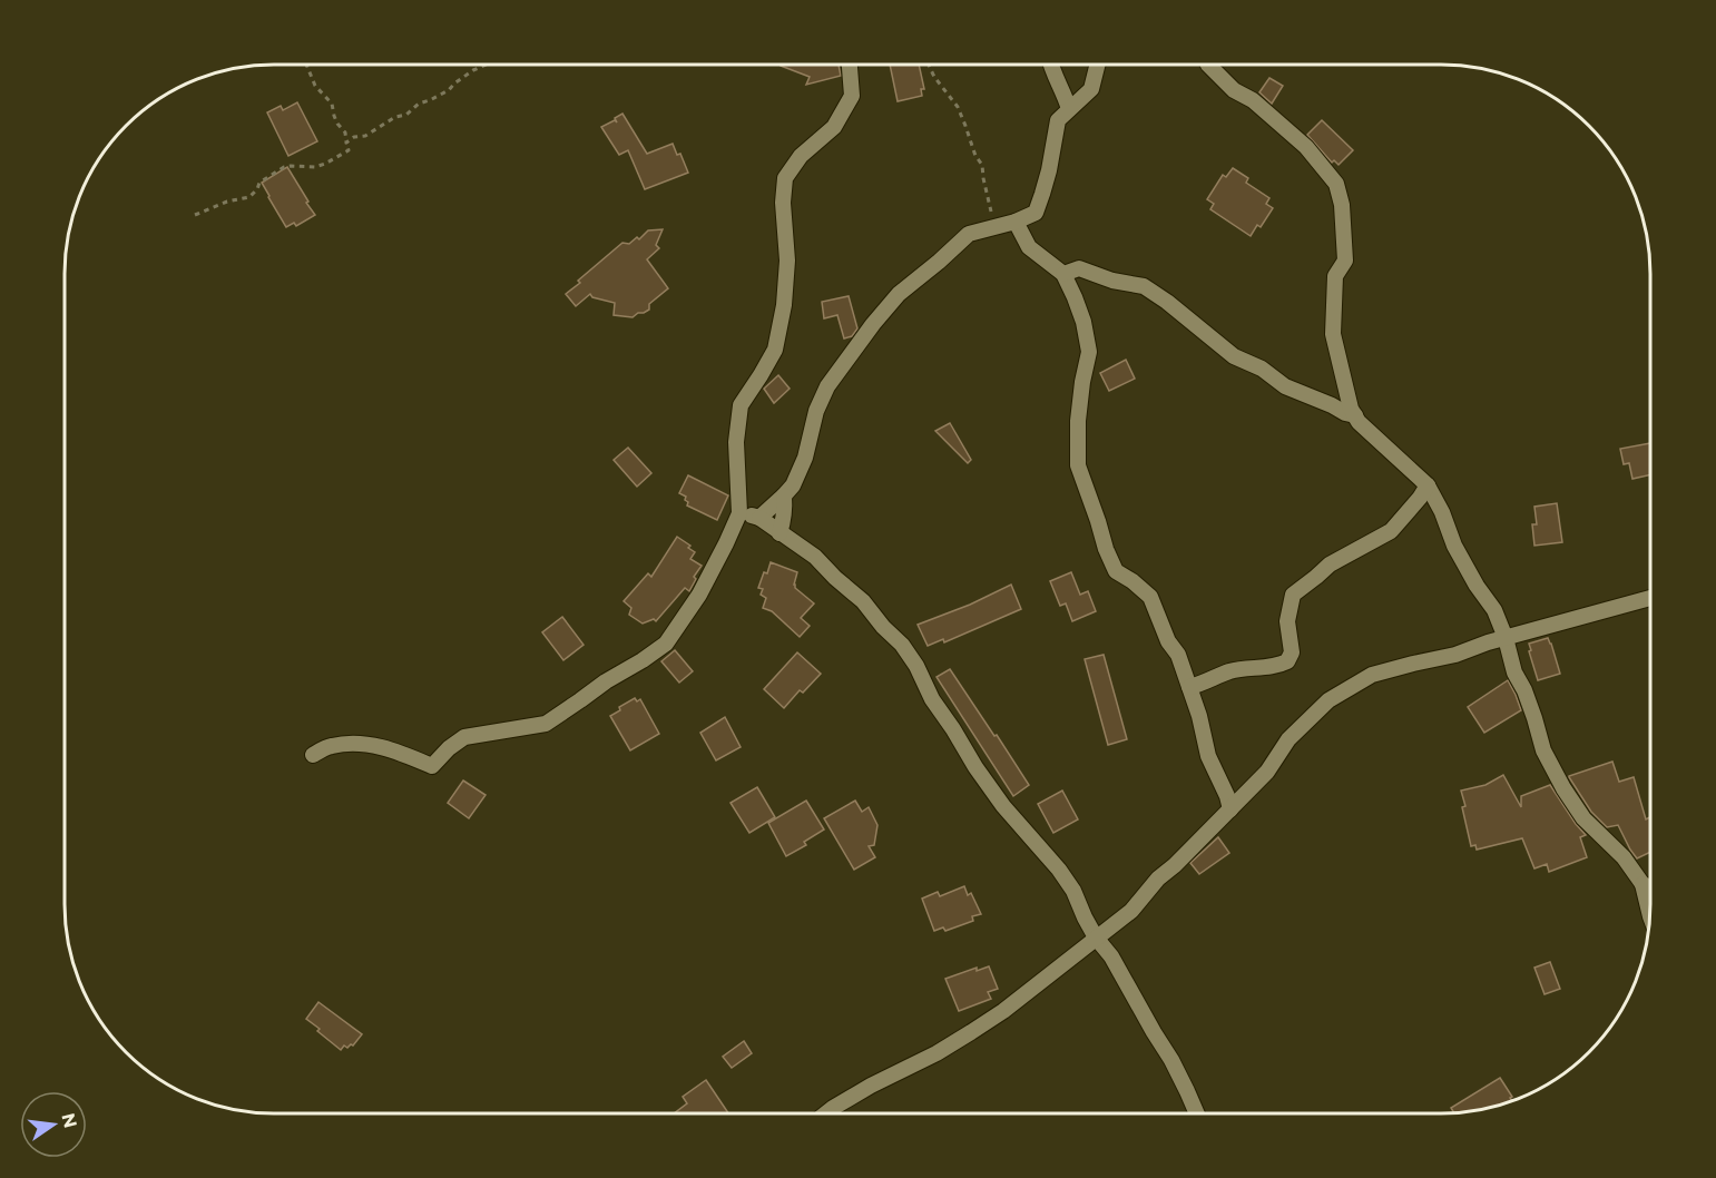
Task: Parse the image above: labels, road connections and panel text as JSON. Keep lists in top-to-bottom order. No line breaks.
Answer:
{"north":"right"}
